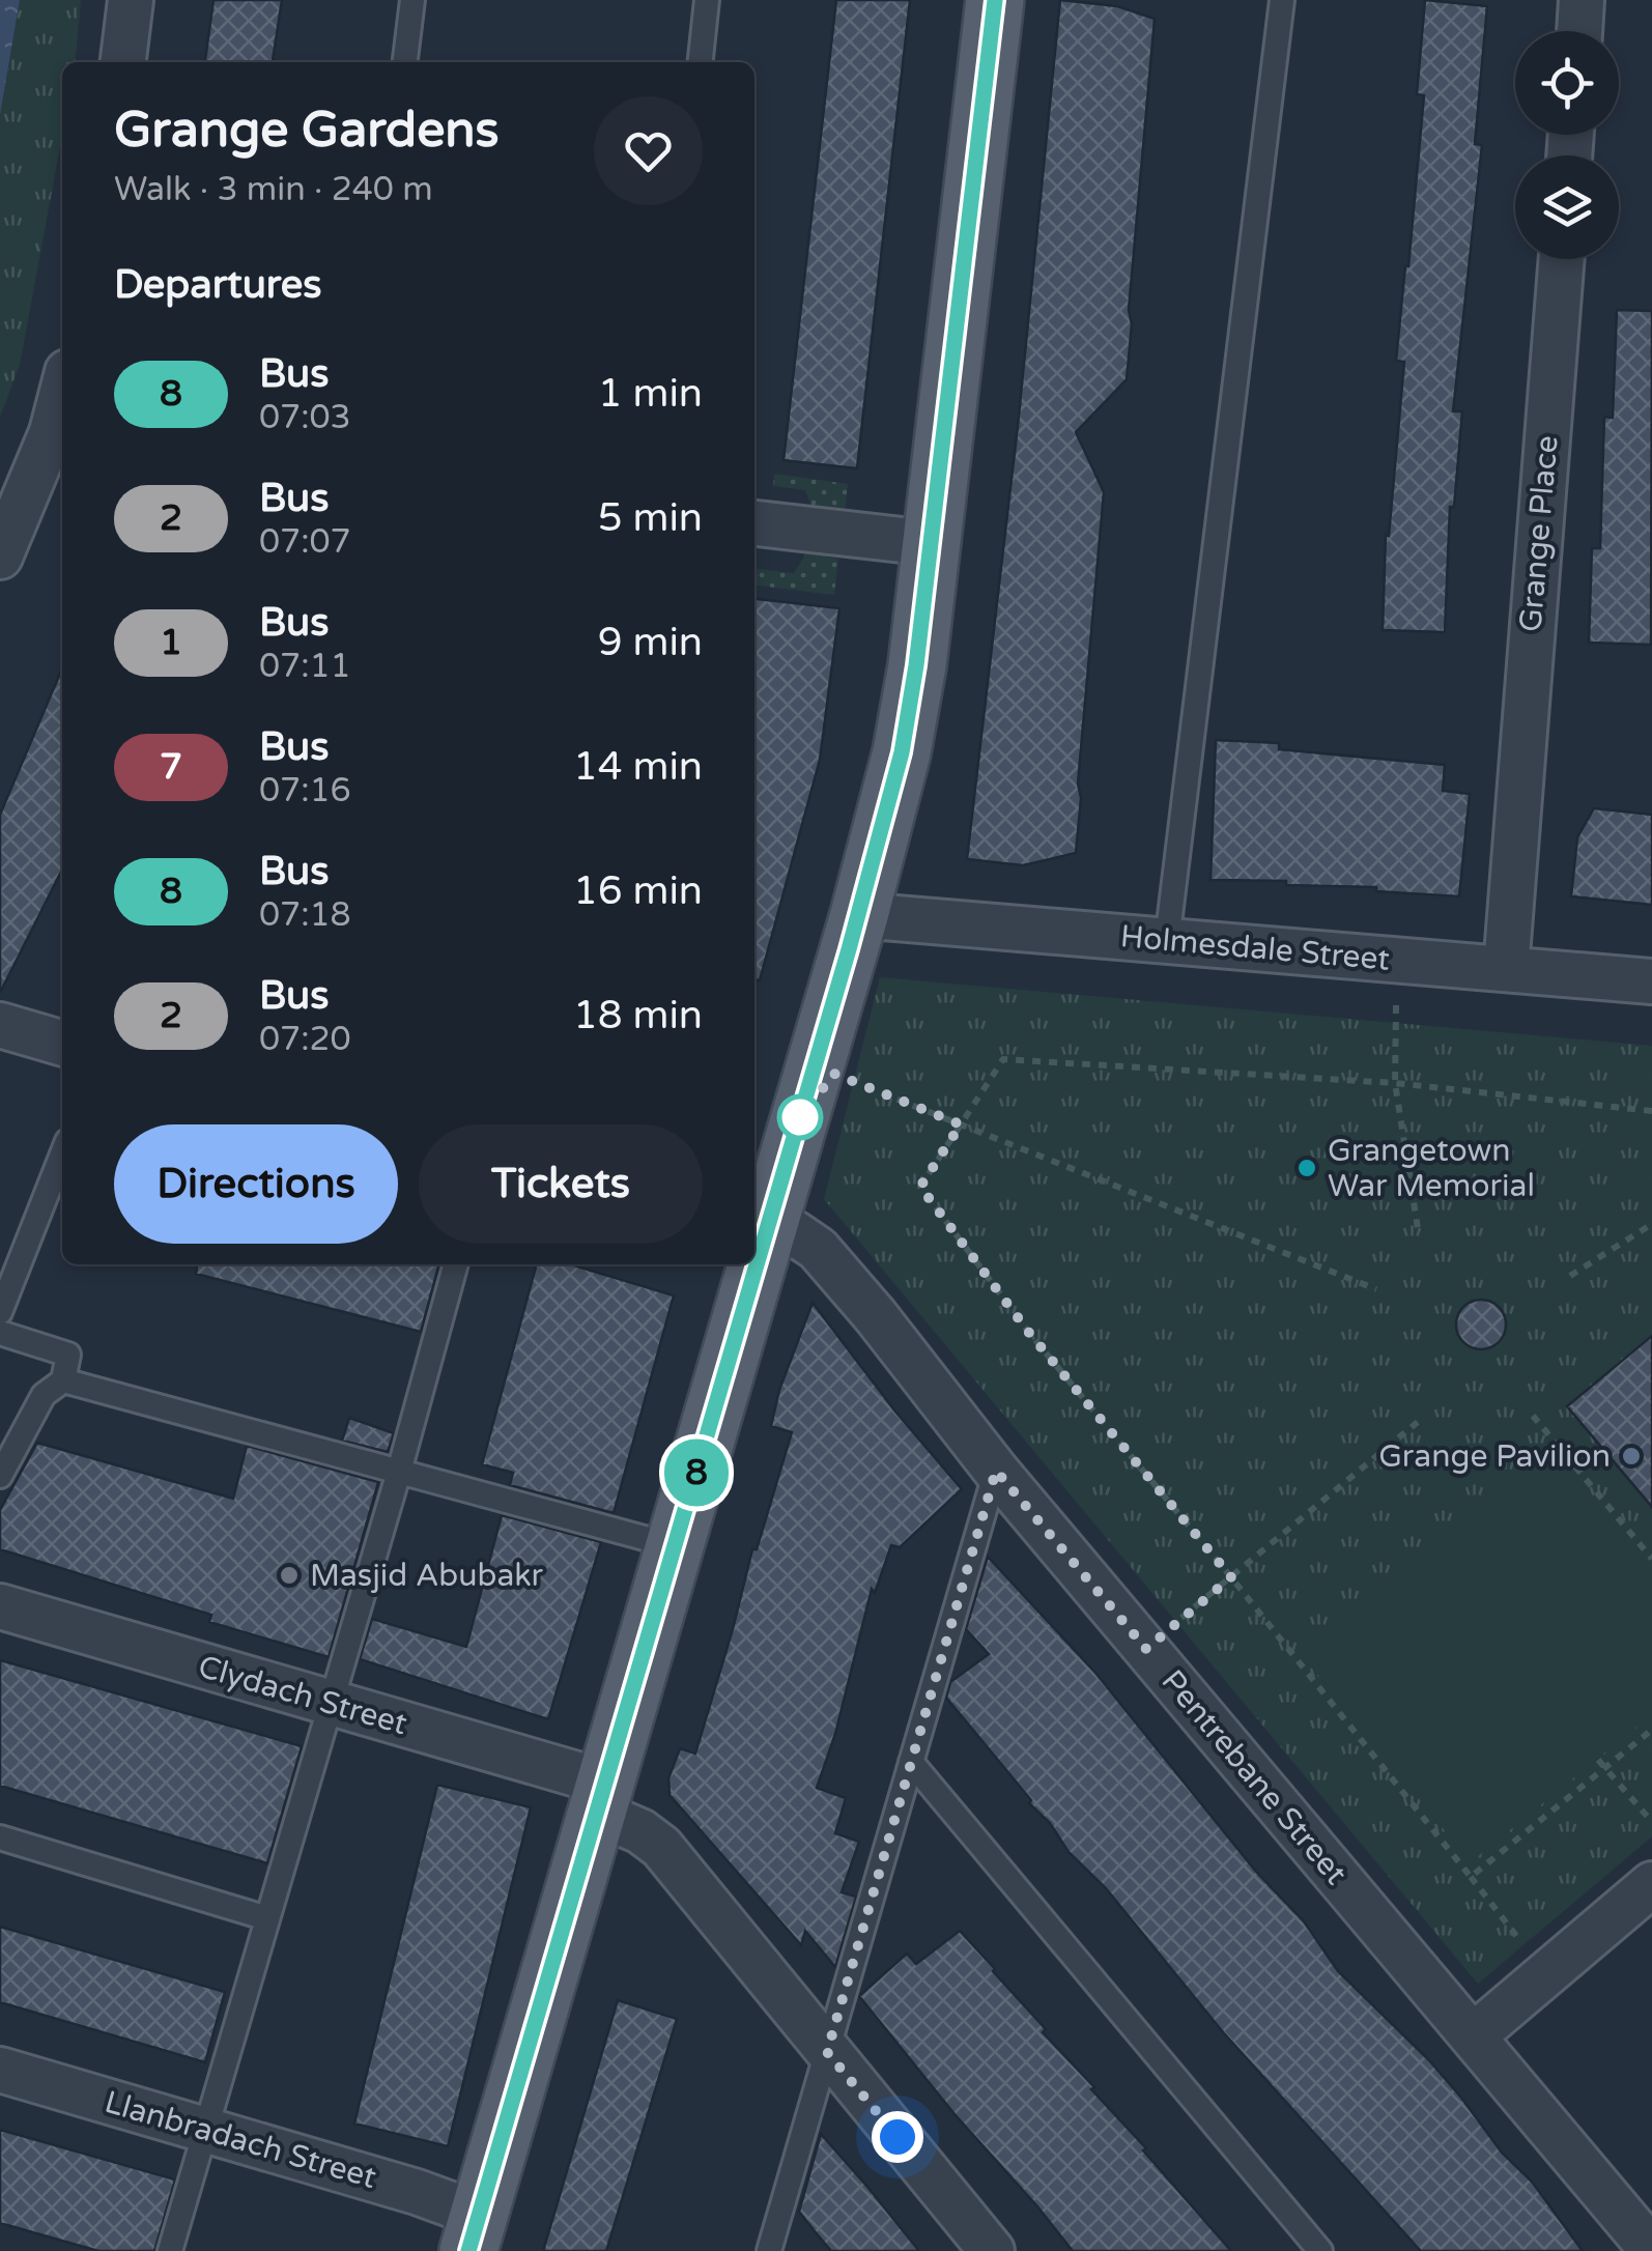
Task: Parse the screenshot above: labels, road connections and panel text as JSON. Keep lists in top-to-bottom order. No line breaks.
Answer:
{"streets":{"street":["Grange Place","Holmesdale Street","Clydach Street","Pentrebane Street","Llanbradach Street"]},"crossings":[["Grange Place","Holmesdale Street"]],"places":["Grangetown War Memorial","Grange Pavilion","Masjid Abubakr"],"lines":["bus line 8"],"page":{"on_map":"8","heading":[["Grange Gardens","Walk · 3 min · 240 m"],"Departures"],"list":[{"mark":"8","name":"Bus","note":"07:03","value":"1 min"},{"mark":"2","name":"Bus","note":"07:07","value":"5 min"},{"mark":"1","name":"Bus","note":"07:11","value":"9 min"},{"mark":"7","name":"Bus","note":"07:16","value":"14 min"},{"mark":"8","name":"Bus","note":"07:18","value":"16 min"},{"mark":"2","name":"Bus","note":"07:20","value":"18 min"}],"buttons":["Directions","Tickets"]}}
